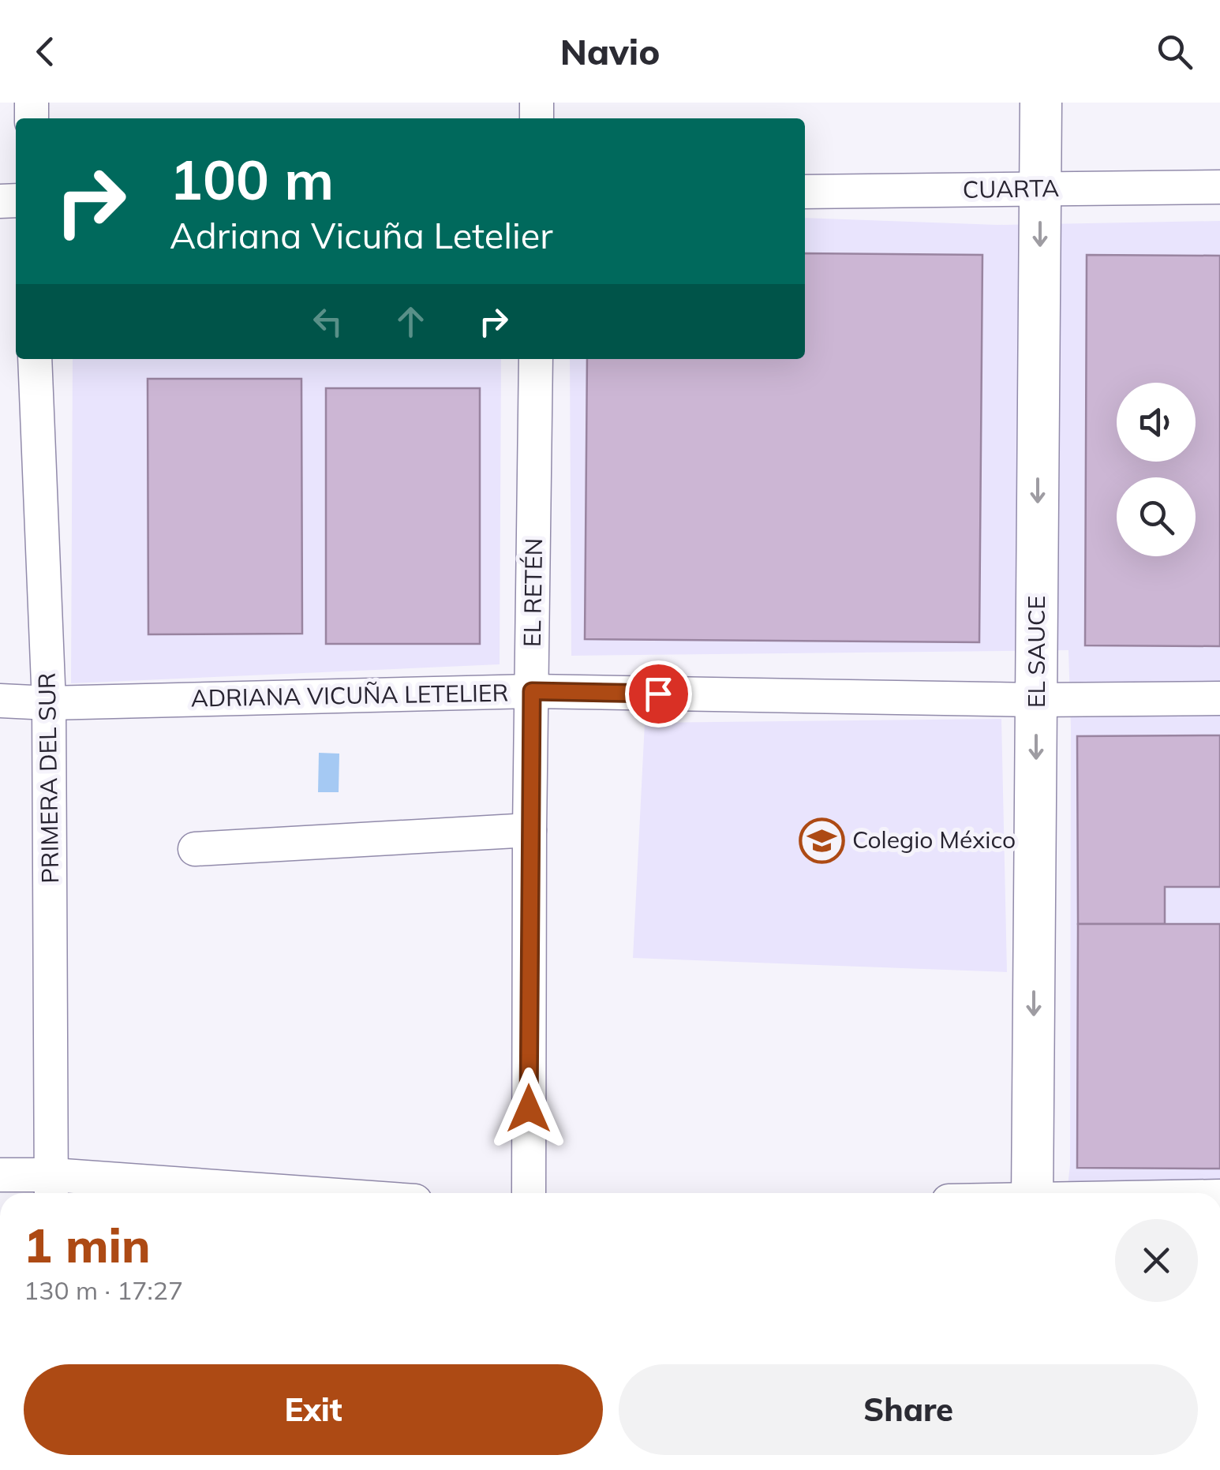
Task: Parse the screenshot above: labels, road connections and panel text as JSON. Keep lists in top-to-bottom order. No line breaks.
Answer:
{"streets":{"street":["CUARTA","EL RETÉN","EL SAUCE","ADRIANA VICUÑA LETELIER","PRIMERA DEL SUR"]},"crossings":[["CUARTA","EL SAUCE"],["EL RETÉN","ADRIANA VICUÑA LETELIER"],["EL SAUCE","ADRIANA VICUÑA LETELIER"],["ADRIANA VICUÑA LETELIER","PRIMERA DEL SUR"]],"one_way":["EL SAUCE"],"places":{"school or university":["Colegio México"]},"page":{"header":"Navio","turn":["100 m","Adriana Vicuña Letelier"],"heading":["1 min","130 m · 17:27"],"buttons":["Exit","Share"]}}
